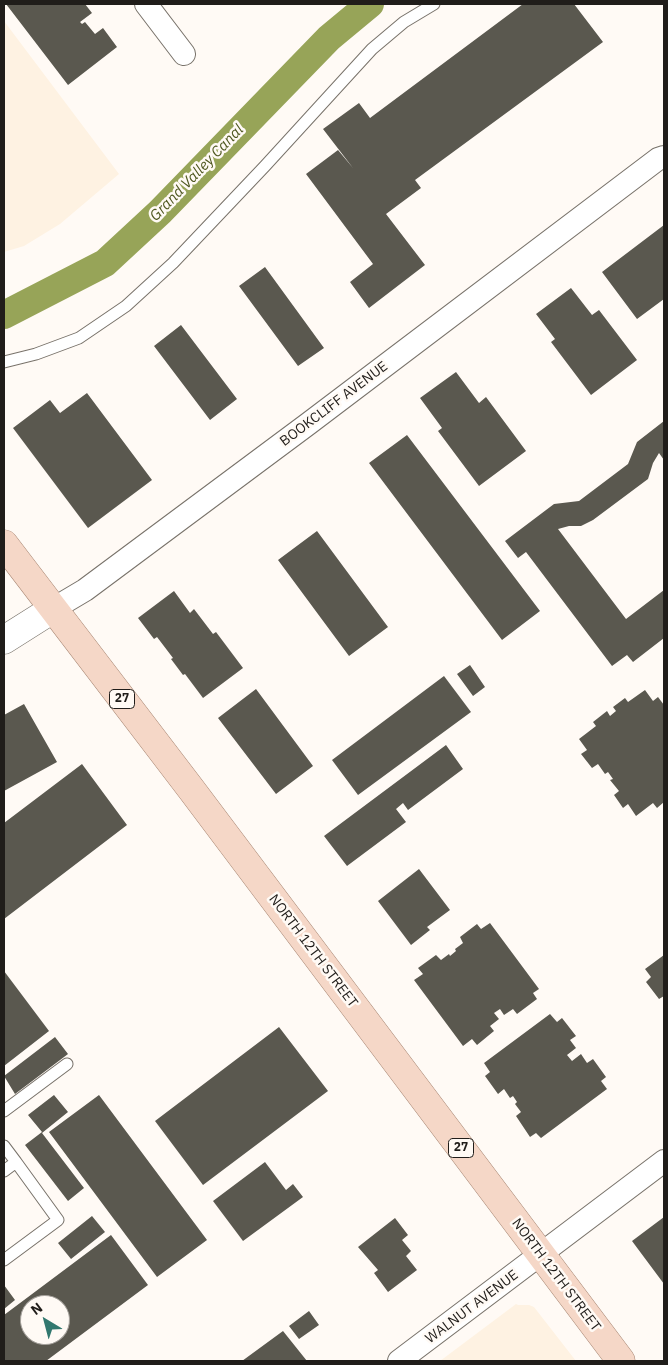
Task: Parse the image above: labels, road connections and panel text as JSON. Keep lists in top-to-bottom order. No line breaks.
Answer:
{"streets":{"main road":["27","NORTH 12TH STREET"],"street":["BOOKCLIFF AVENUE","WALNUT AVENUE"]},"crossings":[["BOOKCLIFF AVENUE","NORTH 12TH STREET"],["NORTH 12TH STREET","WALNUT AVENUE"]],"water":["Grand Valley Canal"],"north":"top left"}
